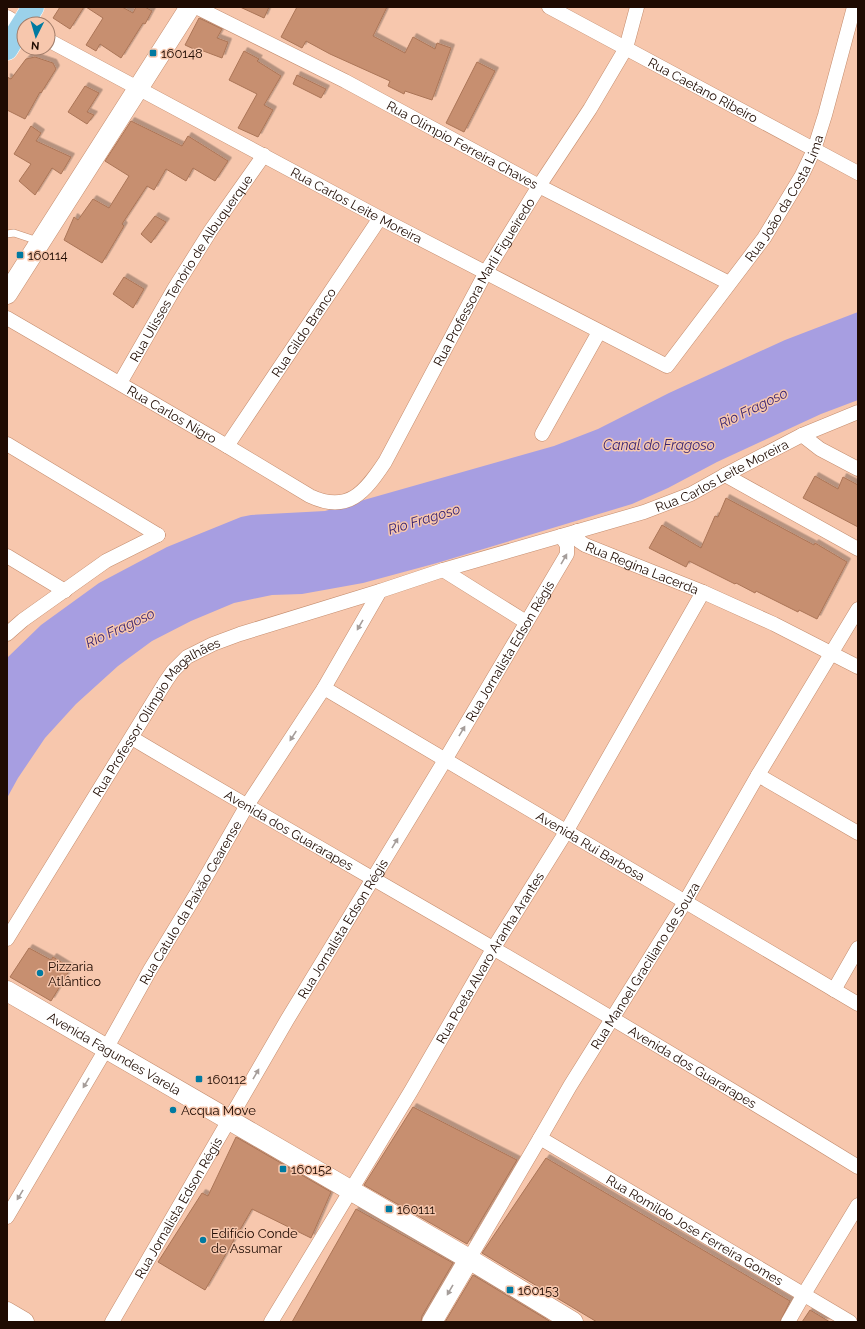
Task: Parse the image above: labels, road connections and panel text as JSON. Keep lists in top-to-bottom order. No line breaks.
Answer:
{"streets":{"main road":["Rua Manoel Graciliano de Souza","Avenida Fagundes Varela"],"street":["Rua Caetano Ribeiro","Rua Olímpio Ferreira Chaves","Rua João da Costa Lima","Rua Carlos Leite Moreira","Rua Ulisses Tenório de Albuquerque","Rua Professora Marli Figueiredo","Rua Gildo Branco","Rua Carlos Nigro","Rua Regina Lacerda","Rua Jornalista Edson Régis","Rua Professor Olímpio Magalhães","Avenida dos Guararapes","Avenida Rui Barbosa","Rua Catulo da Paixão Cearense","Rua Poeta Alvaro Aranha Arantes","Rua Romildo Jose Ferreira Gomes"]},"crossings":[["Rua Caetano Ribeiro","Rua João da Costa Lima"],["Rua Caetano Ribeiro","Rua Professora Marli Figueiredo"],["Rua Olímpio Ferreira Chaves","Rua João da Costa Lima"],["Rua Olímpio Ferreira Chaves","Rua Professora Marli Figueiredo"],["Rua João da Costa Lima","Rua Carlos Leite Moreira"],["Rua Carlos Leite Moreira","Rua Ulisses Tenório de Albuquerque"],["Rua Carlos Leite Moreira","Rua Professora Marli Figueiredo"],["Rua Carlos Leite Moreira","Rua Gildo Branco"],["Rua Carlos Leite Moreira","Rua Regina Lacerda"],["Rua Ulisses Tenório de Albuquerque","Rua Carlos Nigro"],["Rua Professora Marli Figueiredo","Rua Carlos Nigro"],["Rua Gildo Branco","Rua Carlos Nigro"],["Rua Regina Lacerda","Rua Jornalista Edson Régis"],["Rua Regina Lacerda","Rua Professor Olímpio Magalhães"],["Rua Regina Lacerda","Rua Catulo da Paixão Cearense"],["Rua Regina Lacerda","Rua Poeta Alvaro Aranha Arantes"],["Rua Regina Lacerda","Rua Manoel Graciliano de Souza"],["Rua Jornalista Edson Régis","Avenida dos Guararapes"],["Rua Jornalista Edson Régis","Avenida Rui Barbosa"],["Rua Jornalista Edson Régis","Avenida Fagundes Varela"],["Rua Professor Olímpio Magalhães","Avenida dos Guararapes"],["Rua Professor Olímpio Magalhães","Rua Catulo da Paixão Cearense"],["Avenida dos Guararapes","Rua Catulo da Paixão Cearense"],["Avenida dos Guararapes","Rua Poeta Alvaro Aranha Arantes"],["Avenida dos Guararapes","Rua Manoel Graciliano de Souza"],["Avenida Rui Barbosa","Rua Catulo da Paixão Cearense"],["Avenida Rui Barbosa","Rua Poeta Alvaro Aranha Arantes"],["Avenida Rui Barbosa","Rua Manoel Graciliano de Souza"],["Rua Catulo da Paixão Cearense","Avenida Fagundes Varela"],["Rua Poeta Alvaro Aranha Arantes","Avenida Fagundes Varela"],["Rua Manoel Graciliano de Souza","Avenida Fagundes Varela"],["Rua Manoel Graciliano de Souza","Rua Romildo Jose Ferreira Gomes"]],"one_way":["Rua Jornalista Edson Régis","Rua Catulo da Paixão Cearense"],"water":["Rio Fragoso","Canal do Fragoso"],"places":{"transit":["160148","160114","160112","160152","160111","160153"],"other":["Pizzaria Atlântico","Acqua Move","Edifício Conde de Assumar"]},"north":"bottom"}
